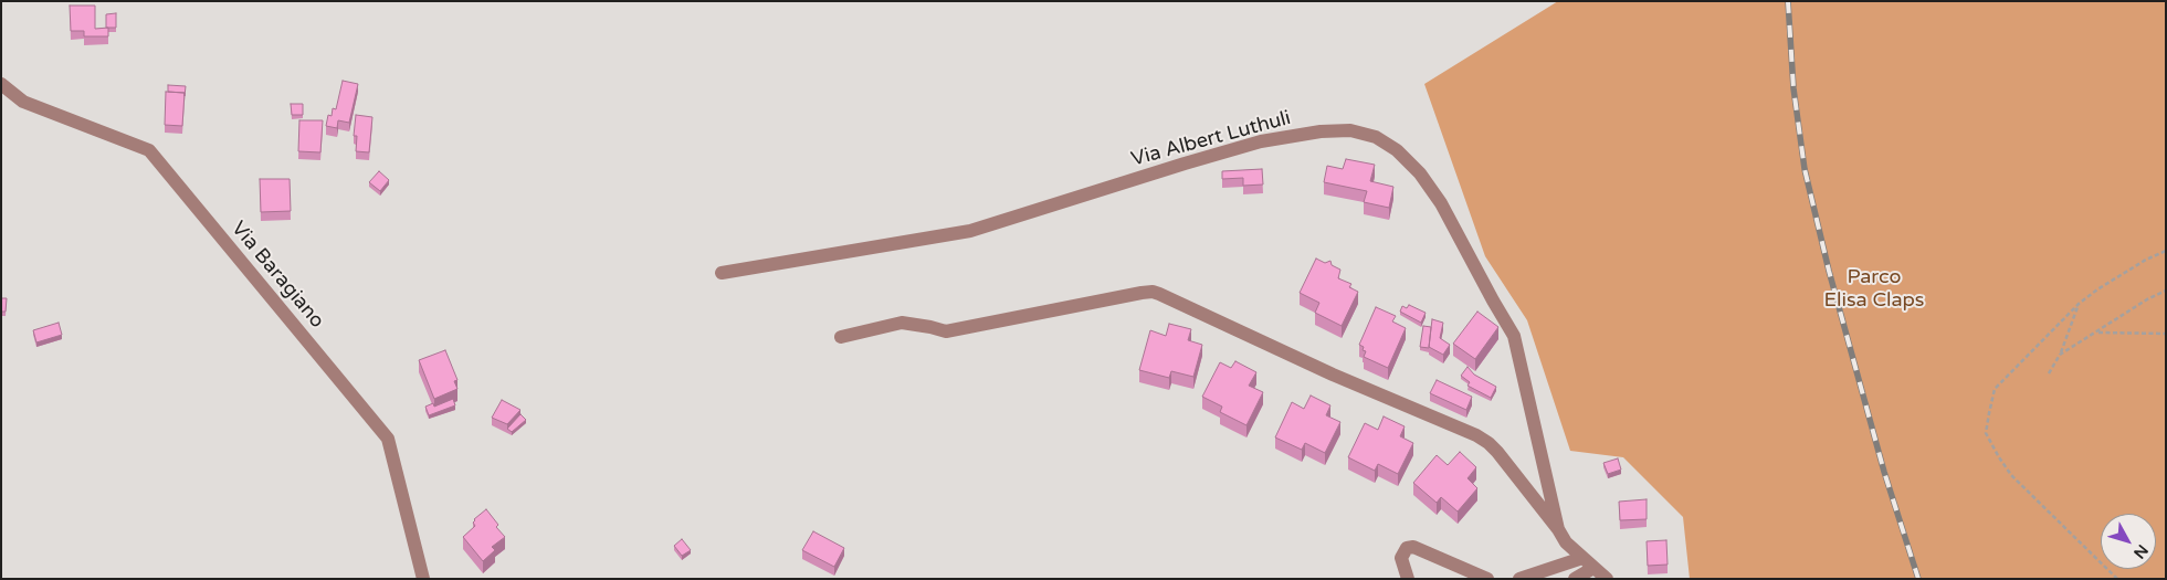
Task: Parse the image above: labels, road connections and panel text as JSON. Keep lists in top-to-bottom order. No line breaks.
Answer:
{"streets":{"street":["Via Albert Luthuli","Via Baragiano"]},"parks":["Parco Elisa Claps"],"north":"bottom right"}
